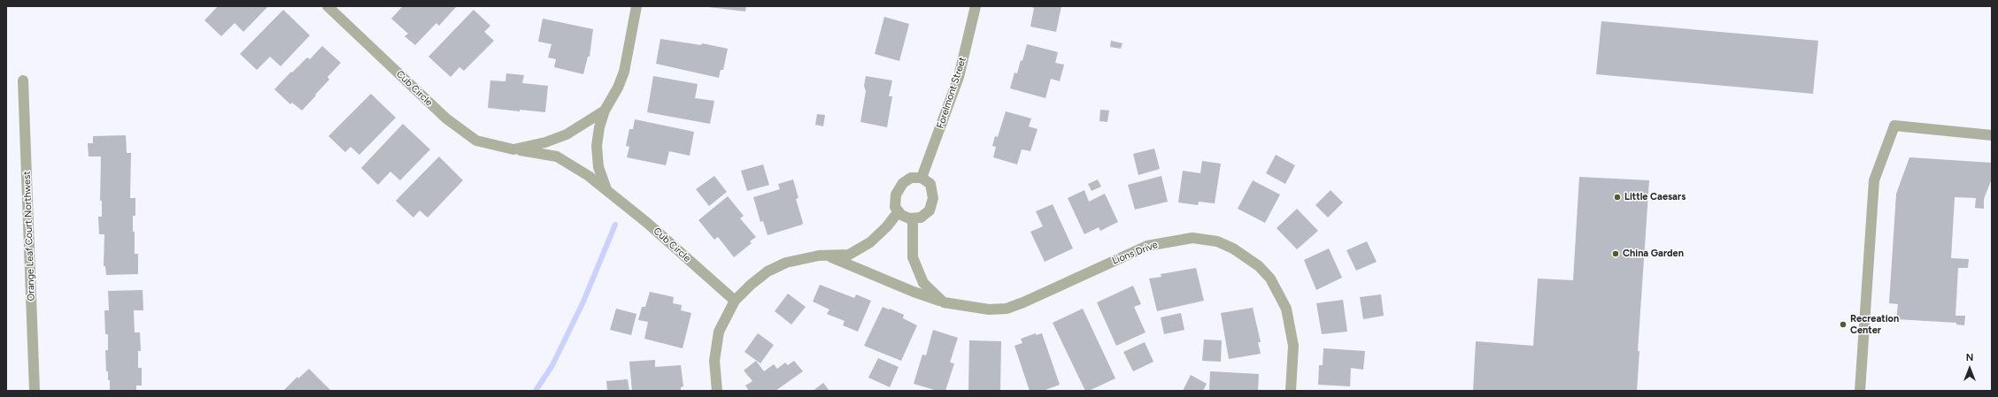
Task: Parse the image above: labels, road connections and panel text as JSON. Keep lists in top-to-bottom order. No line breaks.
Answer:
{"streets":{"street":["Cub Circle","Forelmont Street","Orange Leaf Court Northwest","Lions Drive"]},"crossings":[["Cub Circle","Lions Drive"],["Forelmont Street","Lions Drive"]],"places":["Little Caesars","China Garden","Recreation Center"],"north":"top"}
